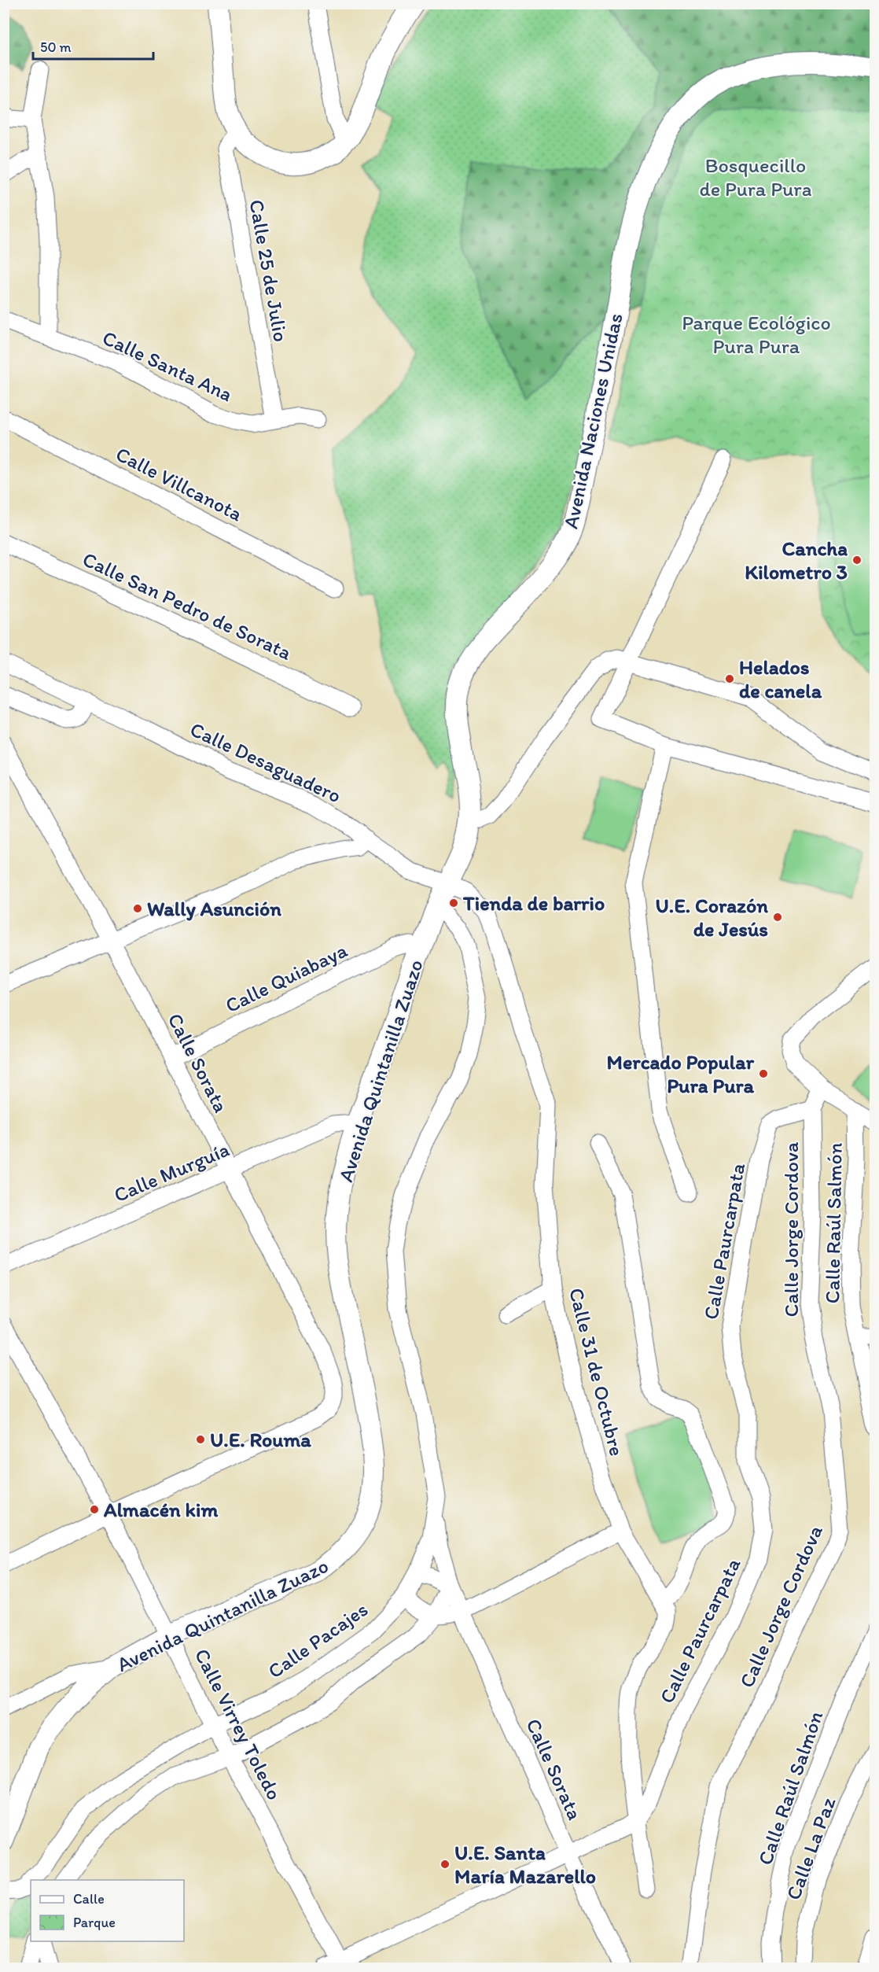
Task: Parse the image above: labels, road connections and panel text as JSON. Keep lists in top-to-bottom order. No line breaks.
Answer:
{"streets":{"street":["Calle 25 de Julio","Calle Santa Ana","Avenida Naciones Unidas","Calle Villcanota","Calle San Pedro de Sorata","Calle Desaguadero","Calle Quiabaya","Calle Sorata","Avenida Quintanilla Zuazo","Calle Murguía","Calle Raúl Salmón","Calle Jorge Cordova","Calle Paurcarpata","Calle 31 de Octubre","Calle Pacajes","Calle Virrey Toledo","Calle La Paz"]},"crossings":[["Calle 25 de Julio","Calle Santa Ana"],["Avenida Naciones Unidas","Calle Desaguadero"],["Avenida Naciones Unidas","Avenida Quintanilla Zuazo"],["Avenida Naciones Unidas","Calle 31 de Octubre"],["Calle Desaguadero","Calle 31 de Octubre"],["Calle Quiabaya","Calle Sorata"],["Calle Quiabaya","Avenida Quintanilla Zuazo"],["Calle Sorata","Calle Murguía"],["Calle Sorata","Calle Paurcarpata"],["Calle Sorata","Calle Virrey Toledo"],["Avenida Quintanilla Zuazo","Calle Murguía"],["Avenida Quintanilla Zuazo","Calle Virrey Toledo"],["Calle Jorge Cordova","Calle Paurcarpata"],["Calle Paurcarpata","Calle 31 de Octubre"],["Calle Paurcarpata","Calle Virrey Toledo"],["Calle Pacajes","Calle Virrey Toledo"]],"parks":["Bosquecillo de Pura Pura","Parque Ecológico Pura Pura"],"places":["Cancha Kilometro 3","Helados de canela","Tienda de barrio","Wally Asunción","U.E. Corazón de Jesús","Mercado Popular Pura Pura","U.E. Rouma","Almacén kim","U.E. Santa María Mazarello"],"legend":["Calle","Parque"],"scale_bar":"50 m"}
